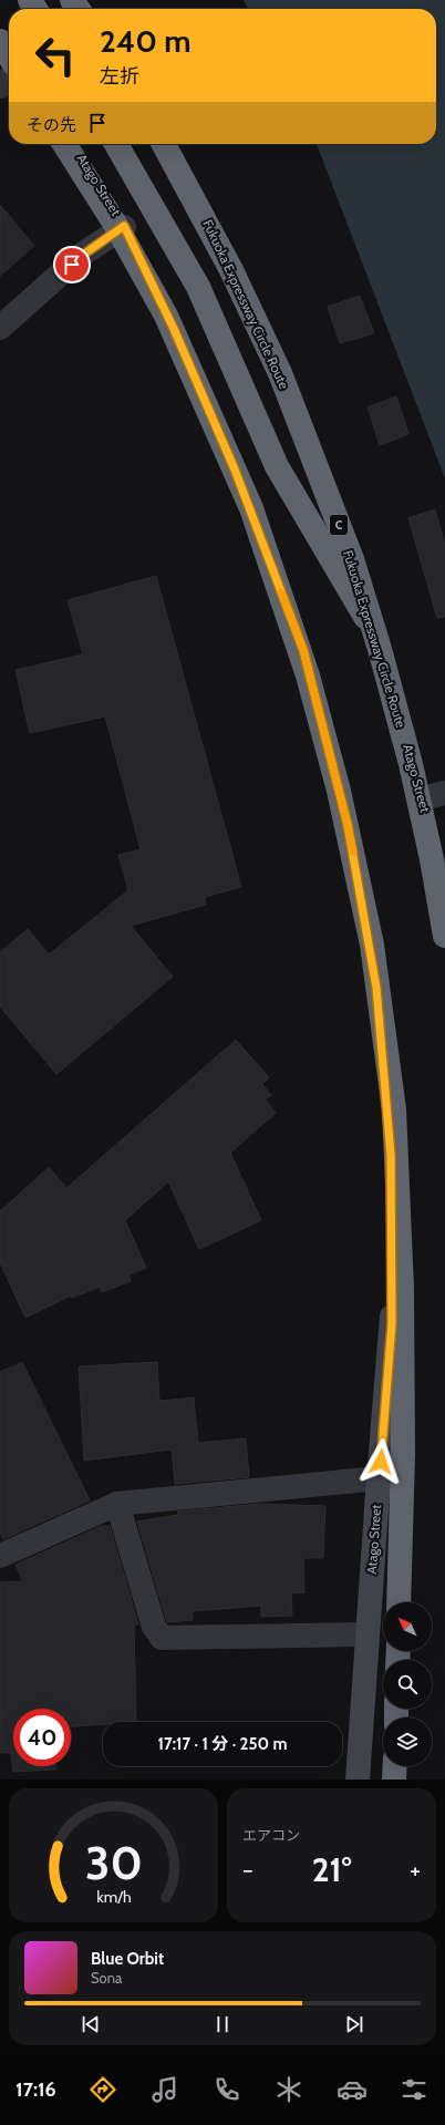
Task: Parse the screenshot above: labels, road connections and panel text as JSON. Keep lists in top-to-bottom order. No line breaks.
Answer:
{"streets":{"highway":["Fukuoka Expressway Circle Route","C"],"street":["Atago Street"]},"crossings":[["Atago Street","C"]],"north":"top left","page":{"turn":["240 m","左折"],"then":"その先","limit":"40","trip":"17:17 · 1 分 · 250 m","tile":"エアコン","heat":["−","21°","+"],"song":["Blue Orbit","Sona"],"tabs":"17:16","gauge":["30","km/h"]}}
